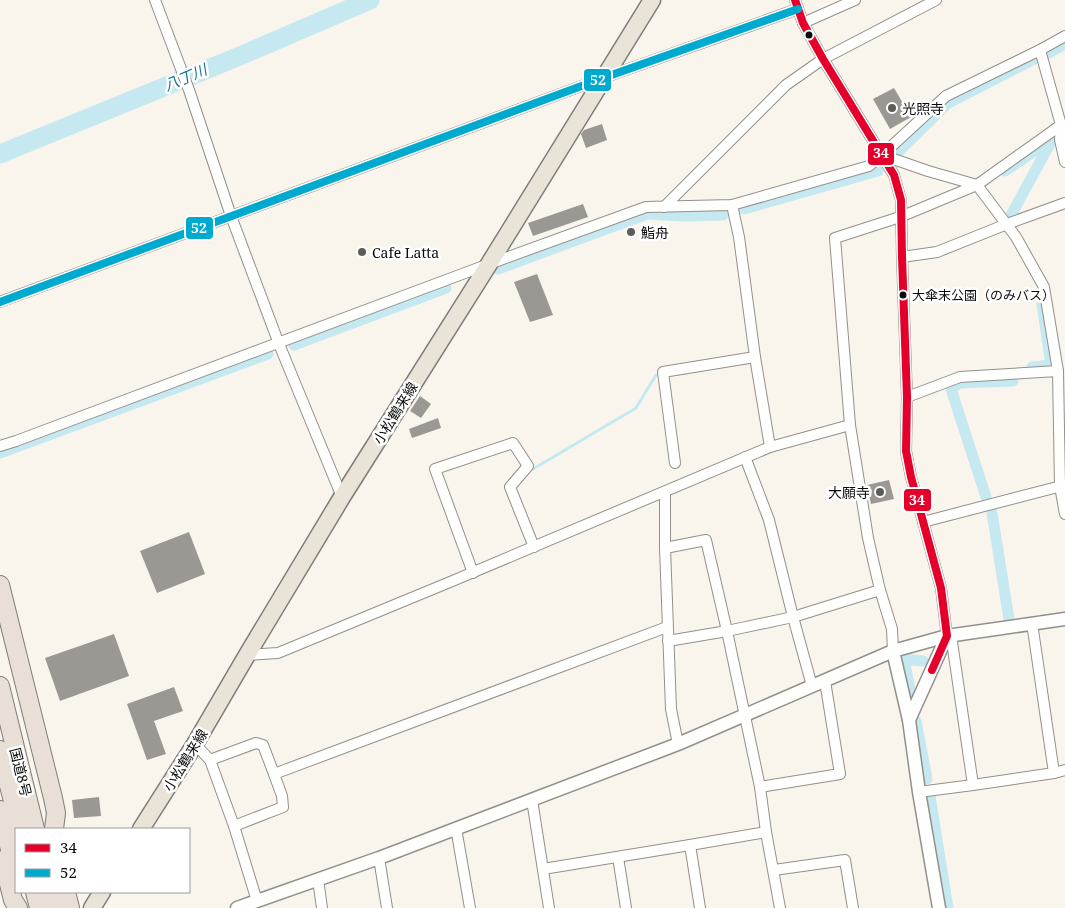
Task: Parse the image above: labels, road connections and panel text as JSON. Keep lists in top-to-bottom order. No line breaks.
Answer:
{"streets":{"highway":["国道8号"],"main road":["小松鶴来線"]},"water":["八丁川"],"places":["光照寺","鮨舟","Cafe Latta","大傘末公園（のみバス）","大願寺"],"lines":["transit line 34","transit line 52"],"legend":["34","52"]}
